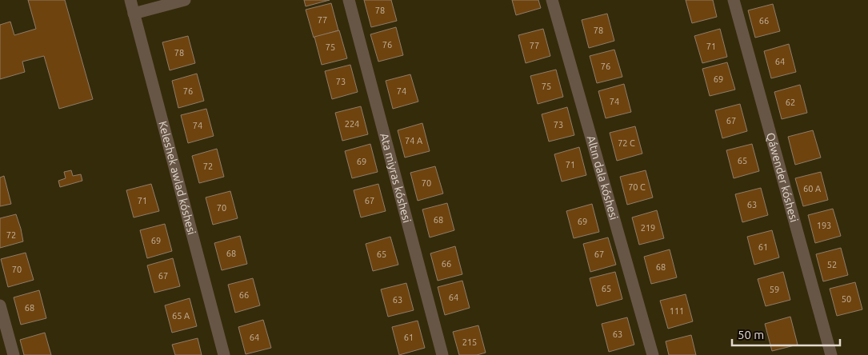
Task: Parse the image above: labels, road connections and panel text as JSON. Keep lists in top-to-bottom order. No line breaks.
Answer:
{"streets":{"street":["Keleshek awlad kóshesi","Ata miyras kóshesi","Altın dala kóshesi","Qáwender kóshesi"]},"house_numbers":["78","77","66","78","76","77","71","75","78","64","76","69","73","75","76","74","74","62","67","224","73","74","74 А","72 С","65","69","71","72","70","70 С","60 А","71","67","63","70","68","69","193","219","72","69","61","68","65","67","66","52","68","70","67","65","59","66","64","50","63","68","111","65 А","63","64","61","215"],"scale_bar":"50 m"}
